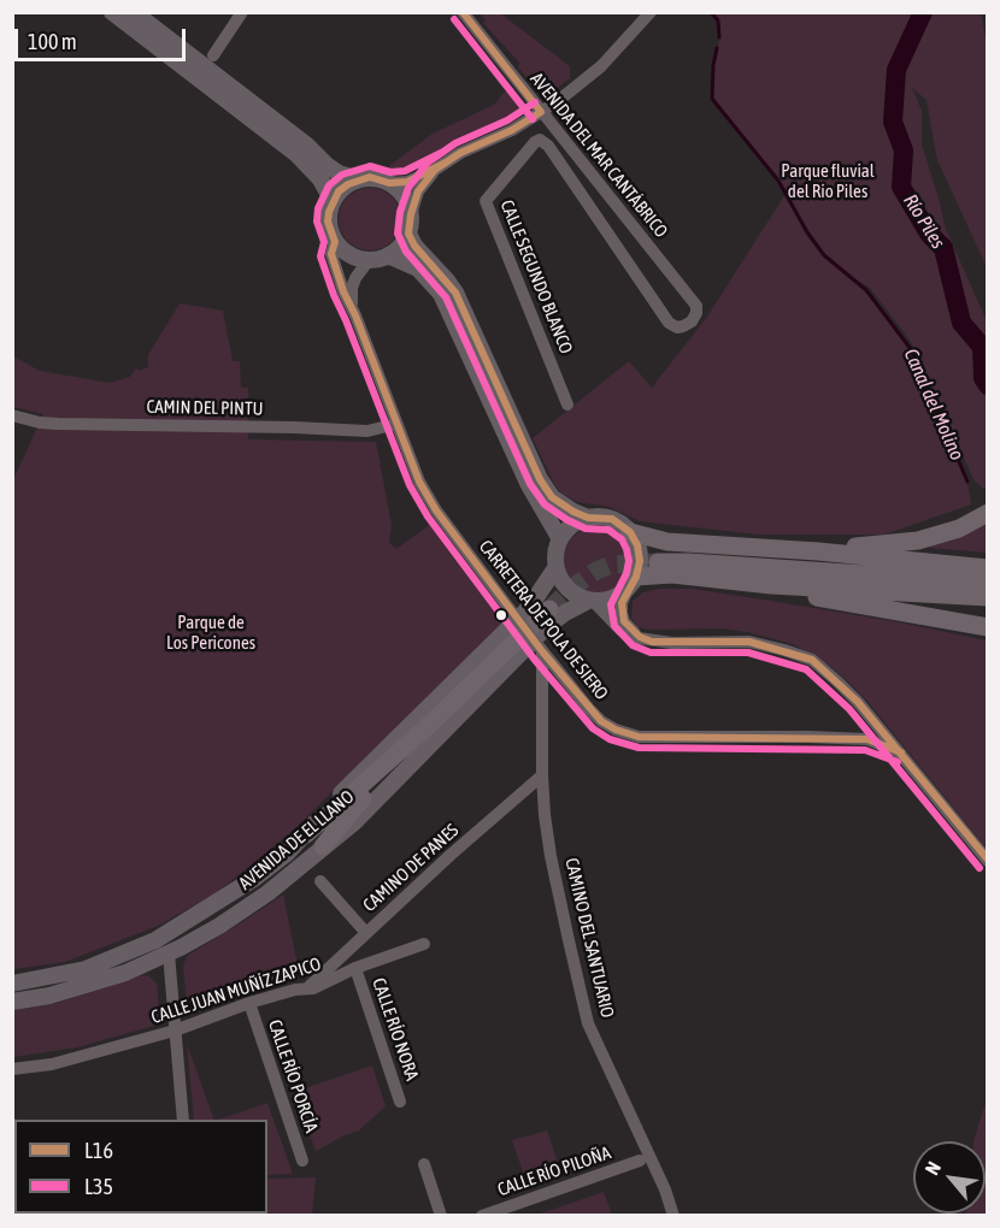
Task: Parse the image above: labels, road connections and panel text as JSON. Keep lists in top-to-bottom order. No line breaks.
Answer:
{"streets":{"main road":["AVENIDA DE EL LLANO"],"street":["AVENIDA DEL MAR CANTÁBRICO","CALLE SEGUNDO BLANCO","CAMIN DEL PINTU","CARRETERA DE POLA DE SIERO","CAMINO DE PANES","CAMINO DEL SANTUARIO","CALLE JUAN MUÑÍZ ZAPICO","CALLE RÍO NORA","CALLE RÍO PORCÍA","CALLE RÍO PILOÑA"]},"crossings":[["AVENIDA DEL MAR CANTÁBRICO","CALLE SEGUNDO BLANCO"],["CAMIN DEL PINTU","CARRETERA DE POLA DE SIERO"],["CARRETERA DE POLA DE SIERO","CAMINO DEL SANTUARIO"],["CAMINO DE PANES","CAMINO DEL SANTUARIO"],["CAMINO DE PANES","CALLE JUAN MUÑÍZ ZAPICO"],["CALLE JUAN MUÑÍZ ZAPICO","CALLE RÍO NORA"],["CALLE JUAN MUÑÍZ ZAPICO","CALLE RÍO PORCÍA"]],"water":["Río Piles","Canal del Molino"],"parks":["Parque fluvial del Rio Piles","Parque de Los Pericones"],"lines":["transit line L16","transit line L35"],"legend":["L16","L35"],"scale_bar":"100 m","north":"top left"}
